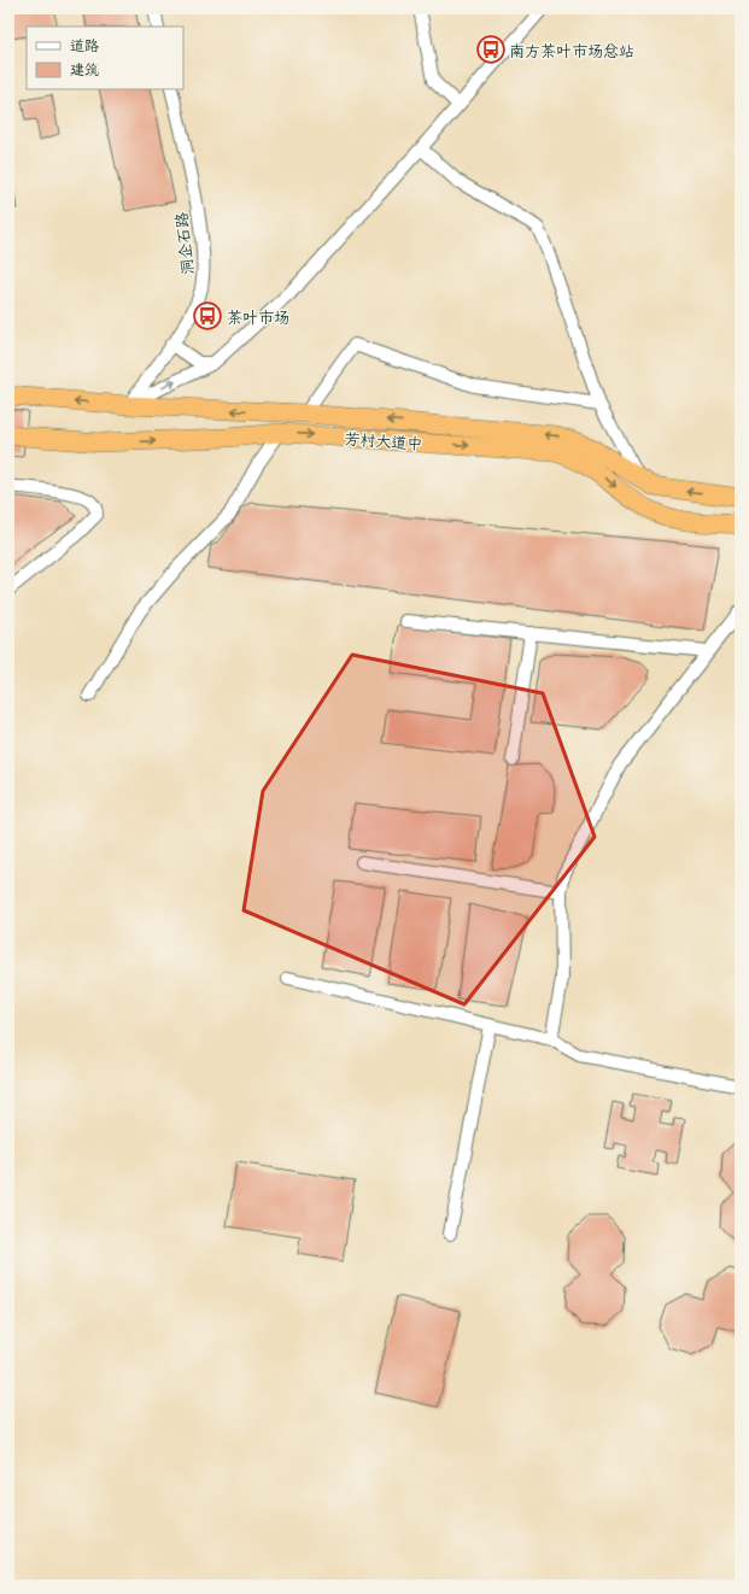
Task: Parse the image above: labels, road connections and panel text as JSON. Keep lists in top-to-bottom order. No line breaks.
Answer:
{"streets":{"highway":["芳村大道中"],"street":["洞企石路"]},"crossings":[["洞企石路","芳村大道中"]],"places":{"bus stop":["南方茶叶市场总站","茶叶市场"]},"legend":["道路","建筑"]}
